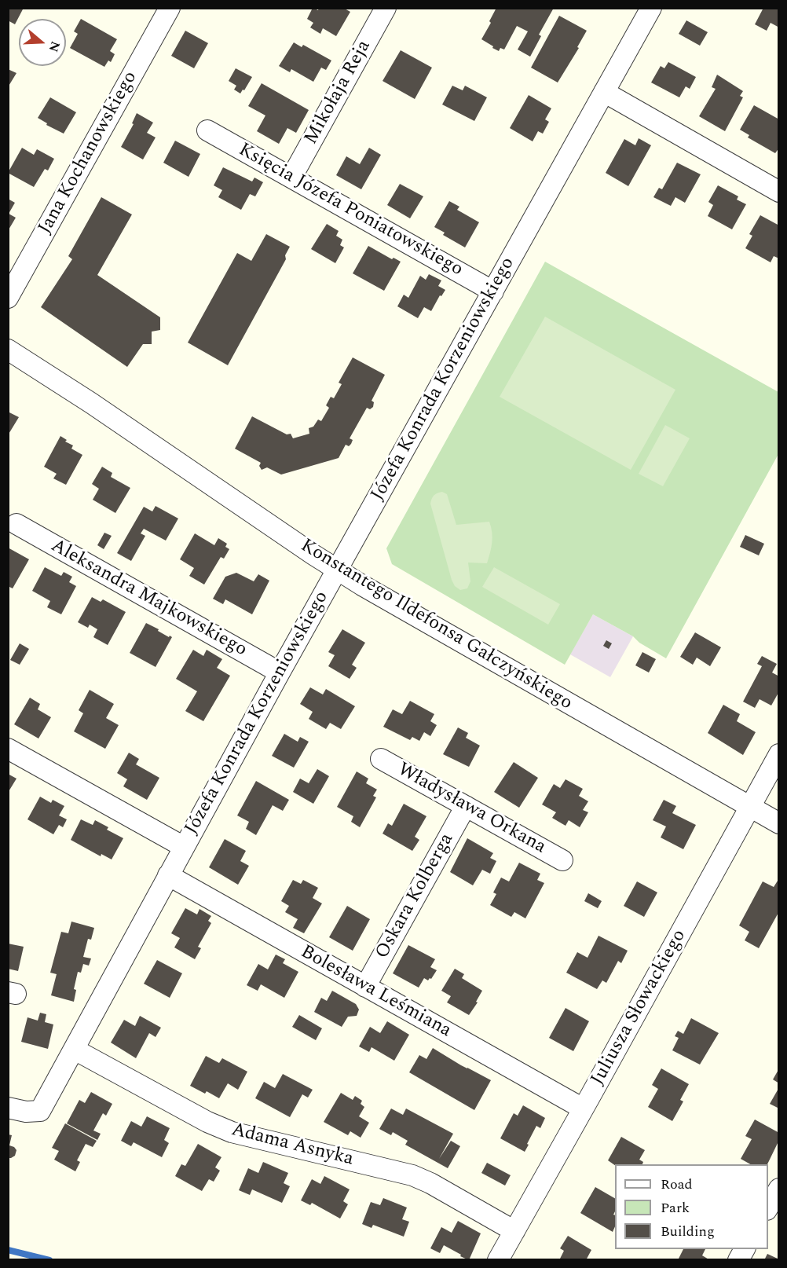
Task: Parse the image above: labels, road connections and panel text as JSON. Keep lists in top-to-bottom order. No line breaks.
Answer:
{"streets":{"street":["Mikołaja Reja","Jana Kochanowskiego","Księcia Józefa Poniatowskiego","Józefa Konrada Korzeniowskiego","Aleksandra Majkowskiego","Konstantego Ildefonsa Gałczyńskiego","Władysława Orkana","Oskara Kolberga","Bolesława Leśmiana","Juliusza Słowackiego","Adama Asnyka"]},"crossings":[["Mikołaja Reja","Księcia Józefa Poniatowskiego"],["Księcia Józefa Poniatowskiego","Józefa Konrada Korzeniowskiego"],["Józefa Konrada Korzeniowskiego","Aleksandra Majkowskiego"],["Józefa Konrada Korzeniowskiego","Konstantego Ildefonsa Gałczyńskiego"],["Józefa Konrada Korzeniowskiego","Bolesława Leśmiana"],["Józefa Konrada Korzeniowskiego","Adama Asnyka"],["Konstantego Ildefonsa Gałczyńskiego","Juliusza Słowackiego"],["Władysława Orkana","Oskara Kolberga"],["Oskara Kolberga","Bolesława Leśmiana"],["Bolesława Leśmiana","Juliusza Słowackiego"],["Juliusza Słowackiego","Adama Asnyka"]],"legend":["Road","Park","Building"],"north":"right"}
